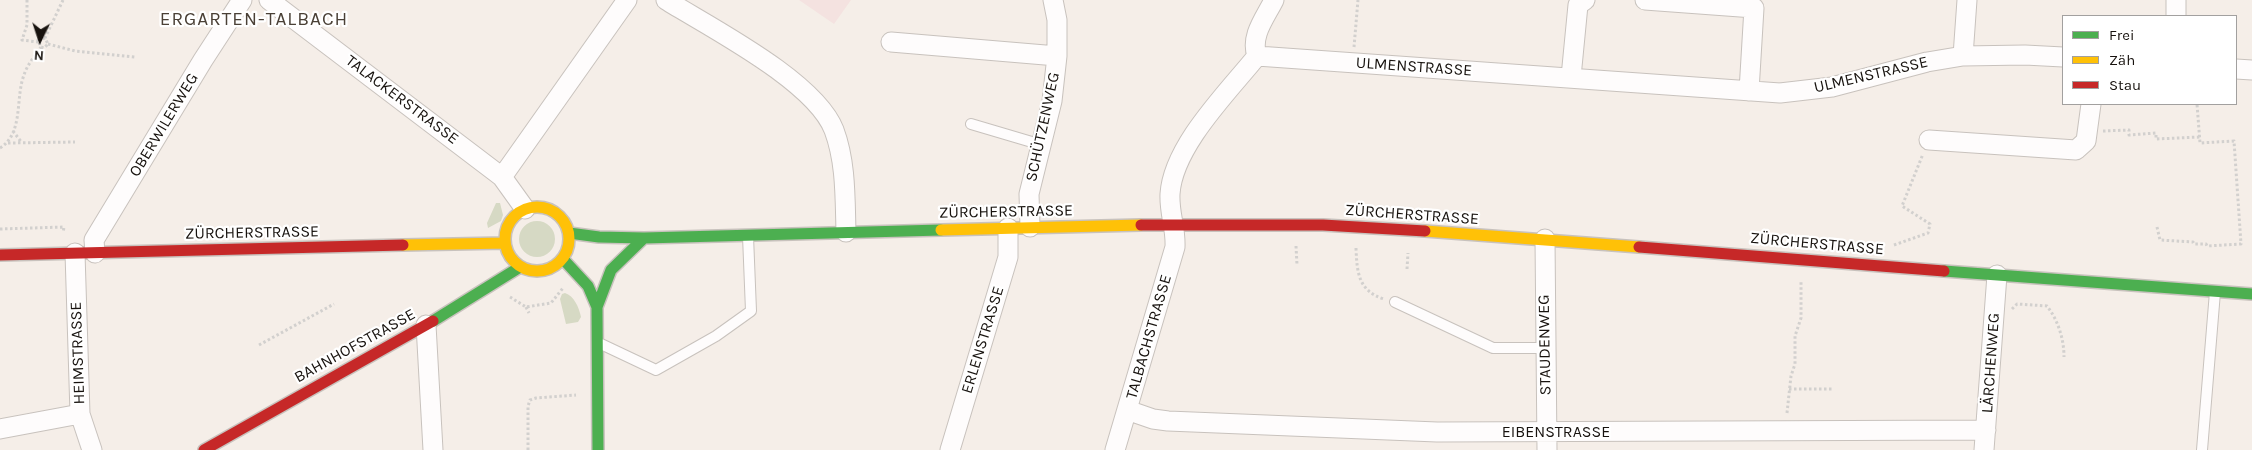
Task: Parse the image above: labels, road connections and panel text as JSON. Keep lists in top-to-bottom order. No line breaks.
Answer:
{"streets":{"main road":["ZÜRCHERSTRASSE","BAHNHOFSTRASSE"],"street":["ULMENSTRASSE","TALACKERSTRASSE","OBERWILERWEG","SCHÜTZENWEG","TALBACHSTRASSE","ERLENSTRASSE","STAUDENWEG","HEIMSTRASSE","LÄRCHENWEG","EIBENSTRASSE"]},"crossings":[["TALACKERSTRASSE","ZÜRCHERSTRASSE"],["TALACKERSTRASSE","BAHNHOFSTRASSE"],["OBERWILERWEG","ZÜRCHERSTRASSE"],["SCHÜTZENWEG","ZÜRCHERSTRASSE"],["ZÜRCHERSTRASSE","TALBACHSTRASSE"],["ZÜRCHERSTRASSE","ERLENSTRASSE"],["ZÜRCHERSTRASSE","STAUDENWEG"],["ZÜRCHERSTRASSE","BAHNHOFSTRASSE"],["ZÜRCHERSTRASSE","HEIMSTRASSE"],["ZÜRCHERSTRASSE","LÄRCHENWEG"],["TALBACHSTRASSE","EIBENSTRASSE"],["STAUDENWEG","EIBENSTRASSE"],["LÄRCHENWEG","EIBENSTRASSE"]],"districts":["ERGARTEN-TALBACH"],"legend":["Frei","Zäh","Stau"],"north":"bottom"}
